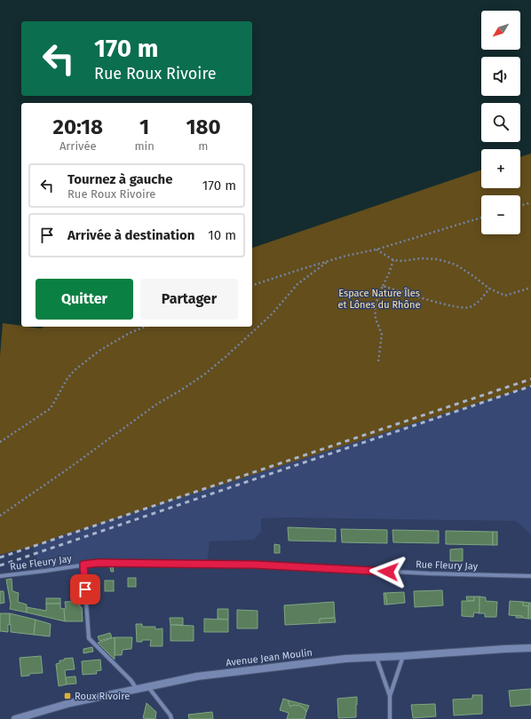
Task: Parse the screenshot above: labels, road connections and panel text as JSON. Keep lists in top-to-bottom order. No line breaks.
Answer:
{"streets":{"main road":["Avenue Jean Moulin"],"street":["Rue Fleury Jay"]},"parks":["Espace Nature Îles et Lônes du Rhône"],"places":{"transit":["Roux Rivoire"]},"north":"bottom left","page":{"map_buttons":["+","−"],"turn":["170 m","Rue Roux Rivoire"],"eta":["20:18","Arrivée","1","min","180","m"],"list":[{"name":"Tournez à gauche","note":"Rue Roux Rivoire","value":"170 m"},{"name":"Arrivée à destination","value":"10 m"}],"buttons":["Quitter","Partager"]}}
